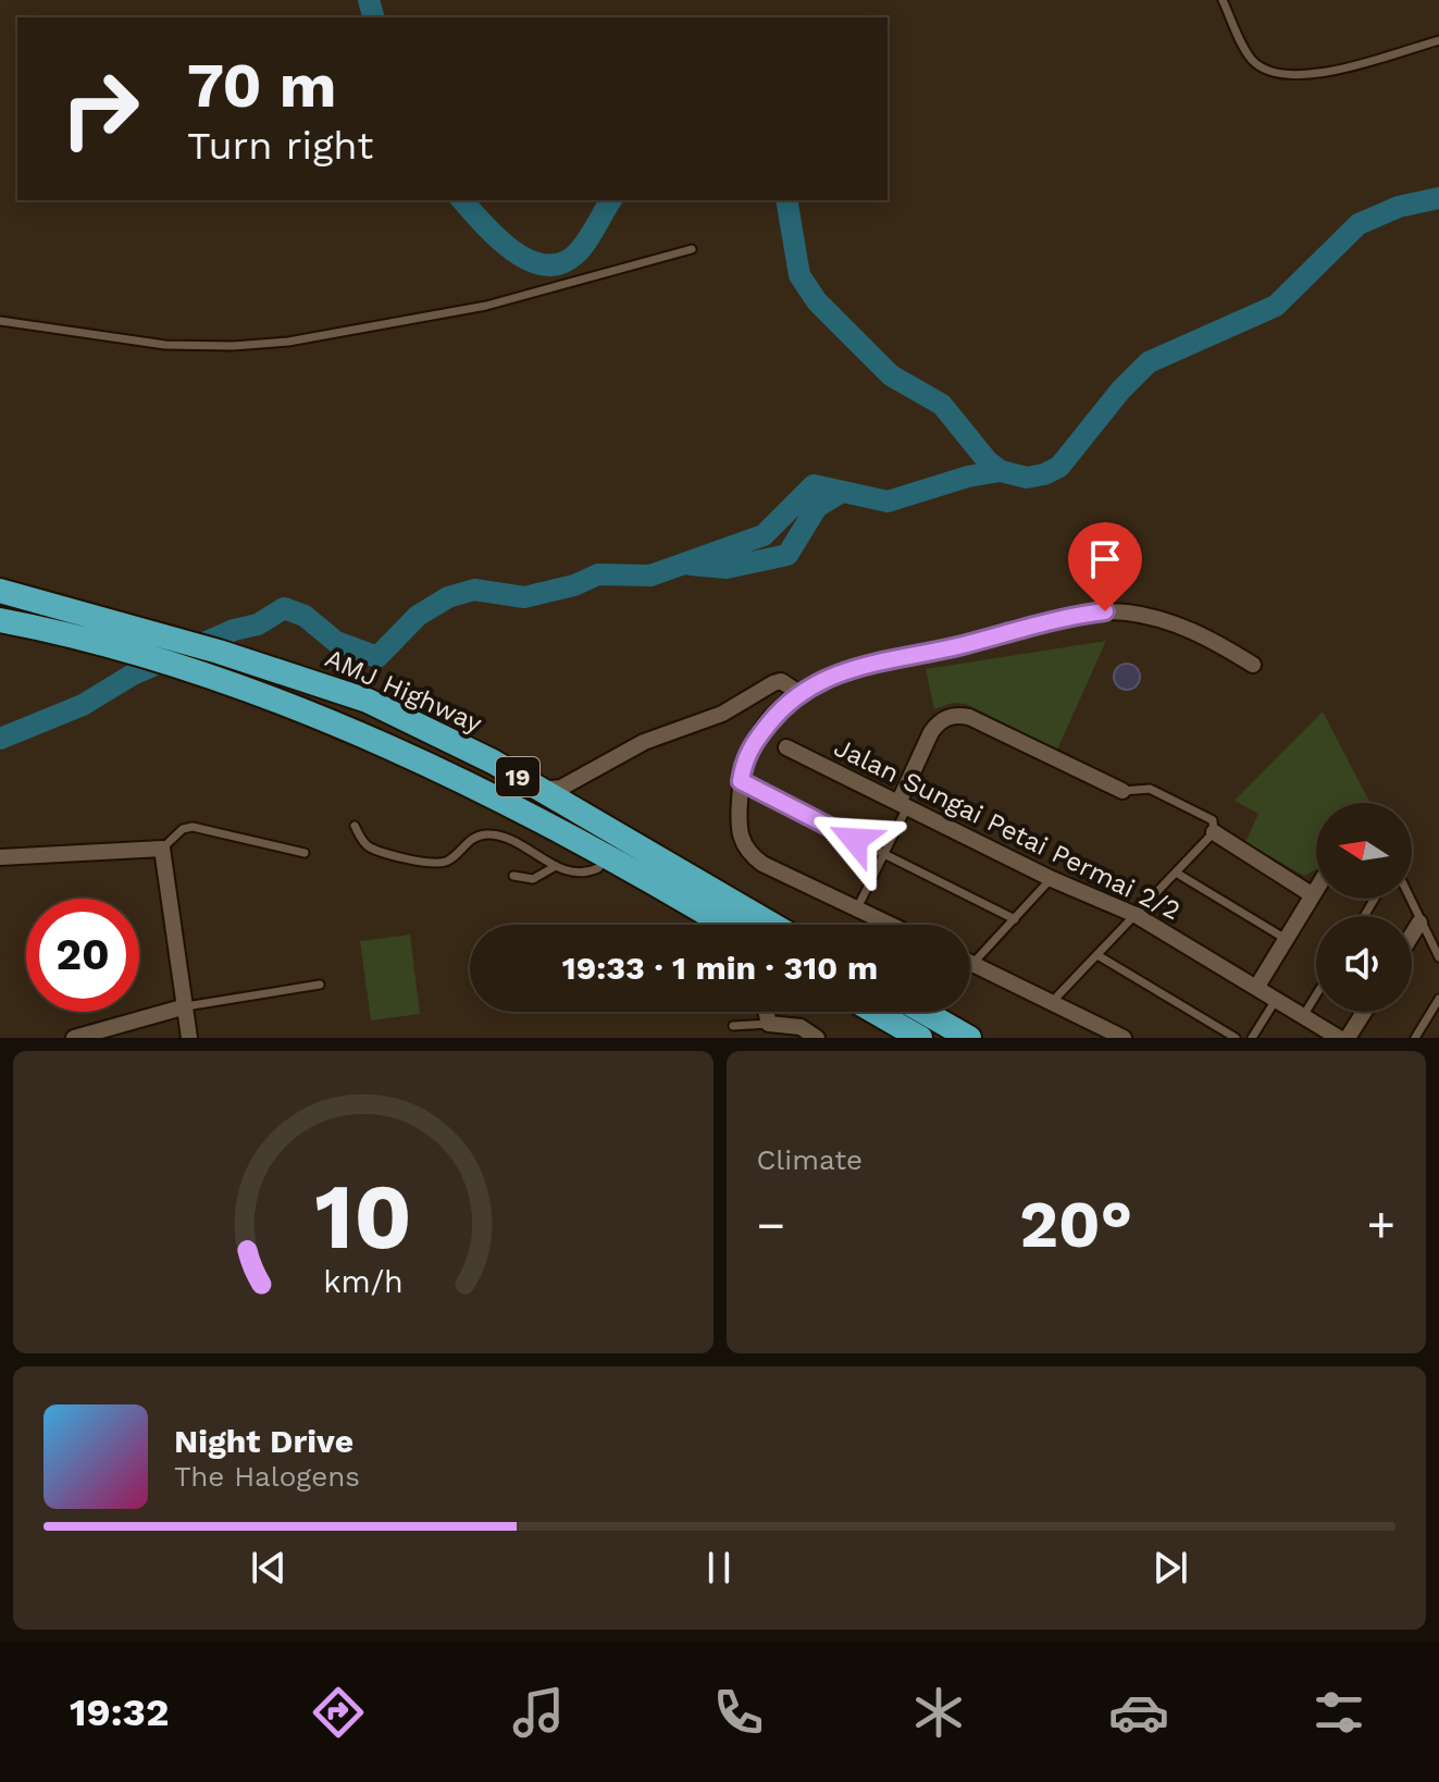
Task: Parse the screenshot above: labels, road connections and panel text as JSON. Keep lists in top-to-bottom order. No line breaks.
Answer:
{"streets":{"highway":["AMJ Highway","19"],"street":["Jalan Sungai Petai Permai 2/2"]},"north":"left","page":{"turn":["70 m","Turn right"],"limit":"20","trip":"19:33 · 1 min · 310 m","tile":"Climate","heat":["−","20°","+"],"song":["Night Drive","The Halogens"],"tabs":"19:32","gauge":["10","km/h"]}}
